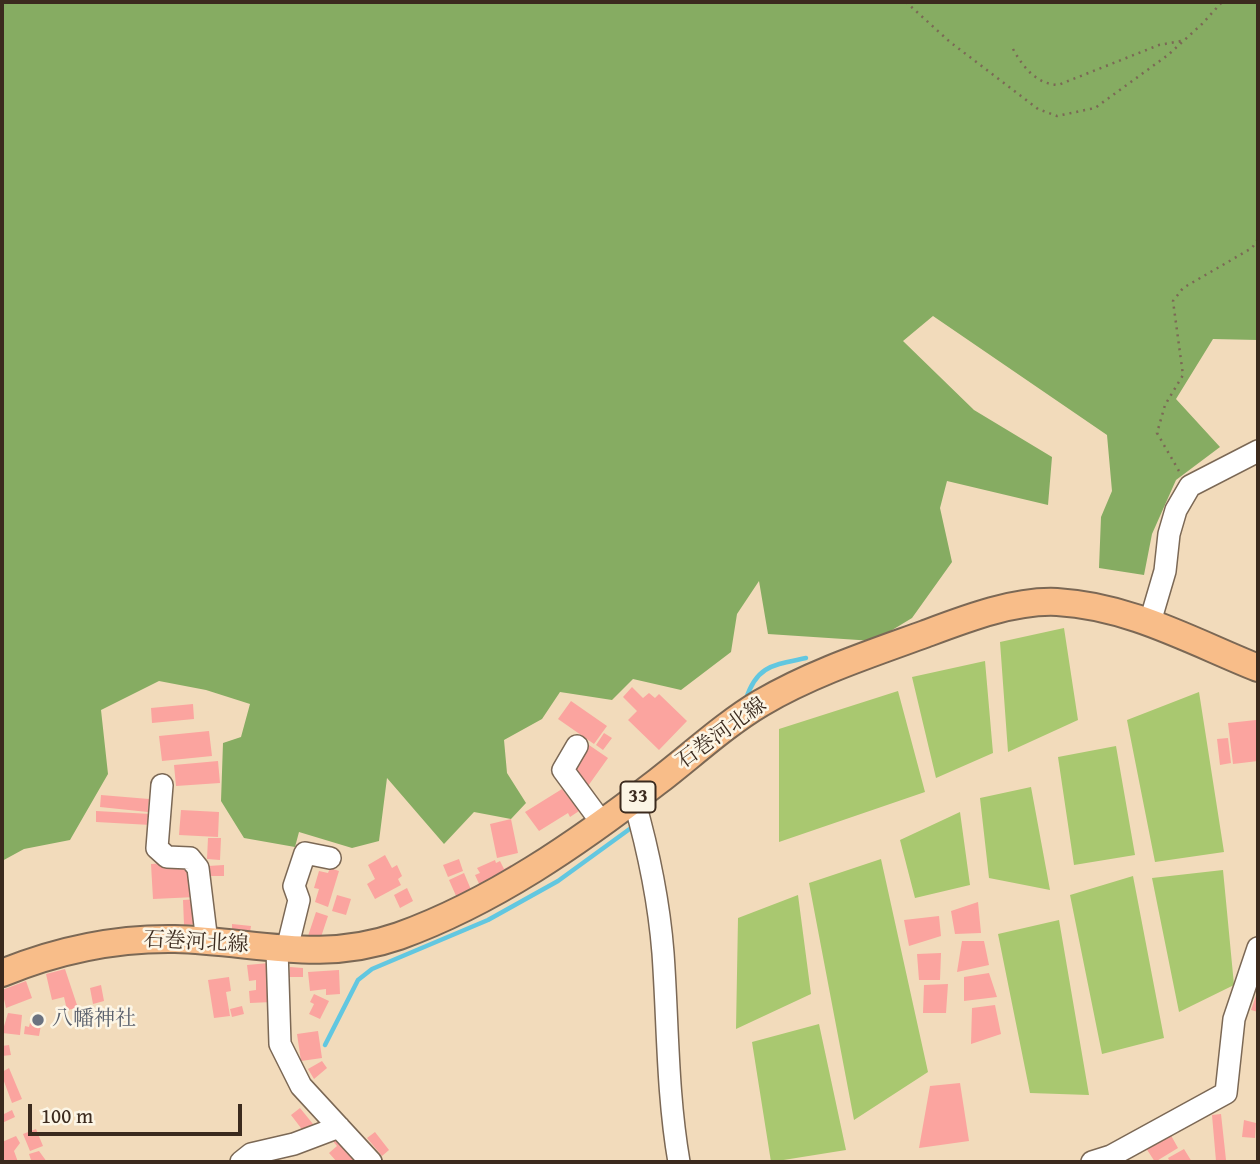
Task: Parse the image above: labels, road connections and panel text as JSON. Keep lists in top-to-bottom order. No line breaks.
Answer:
{"streets":{"main road":["石巻河北線","33"]},"places":["八幡神社"],"scale_bar":"100 m"}
